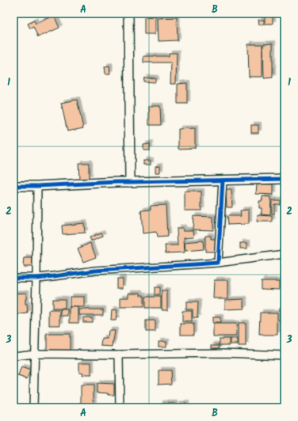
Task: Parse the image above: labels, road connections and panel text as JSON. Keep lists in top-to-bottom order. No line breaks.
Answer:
{"grid":{"columns":["A","B"],"rows":["1","2","3"]}}
